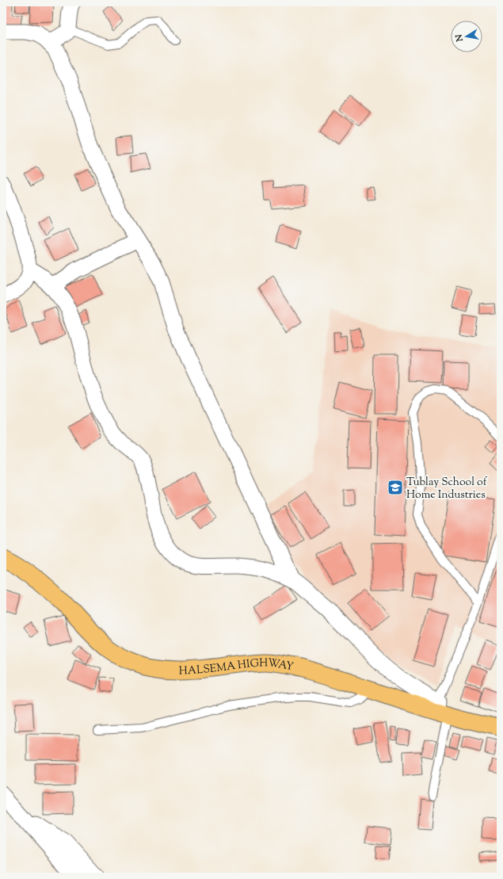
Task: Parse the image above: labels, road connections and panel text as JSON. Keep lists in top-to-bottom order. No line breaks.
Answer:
{"streets":{"highway":["HALSEMA HIGHWAY"]},"places":{"school or university":["Tublay School of Home Industries"]},"north":"left"}
